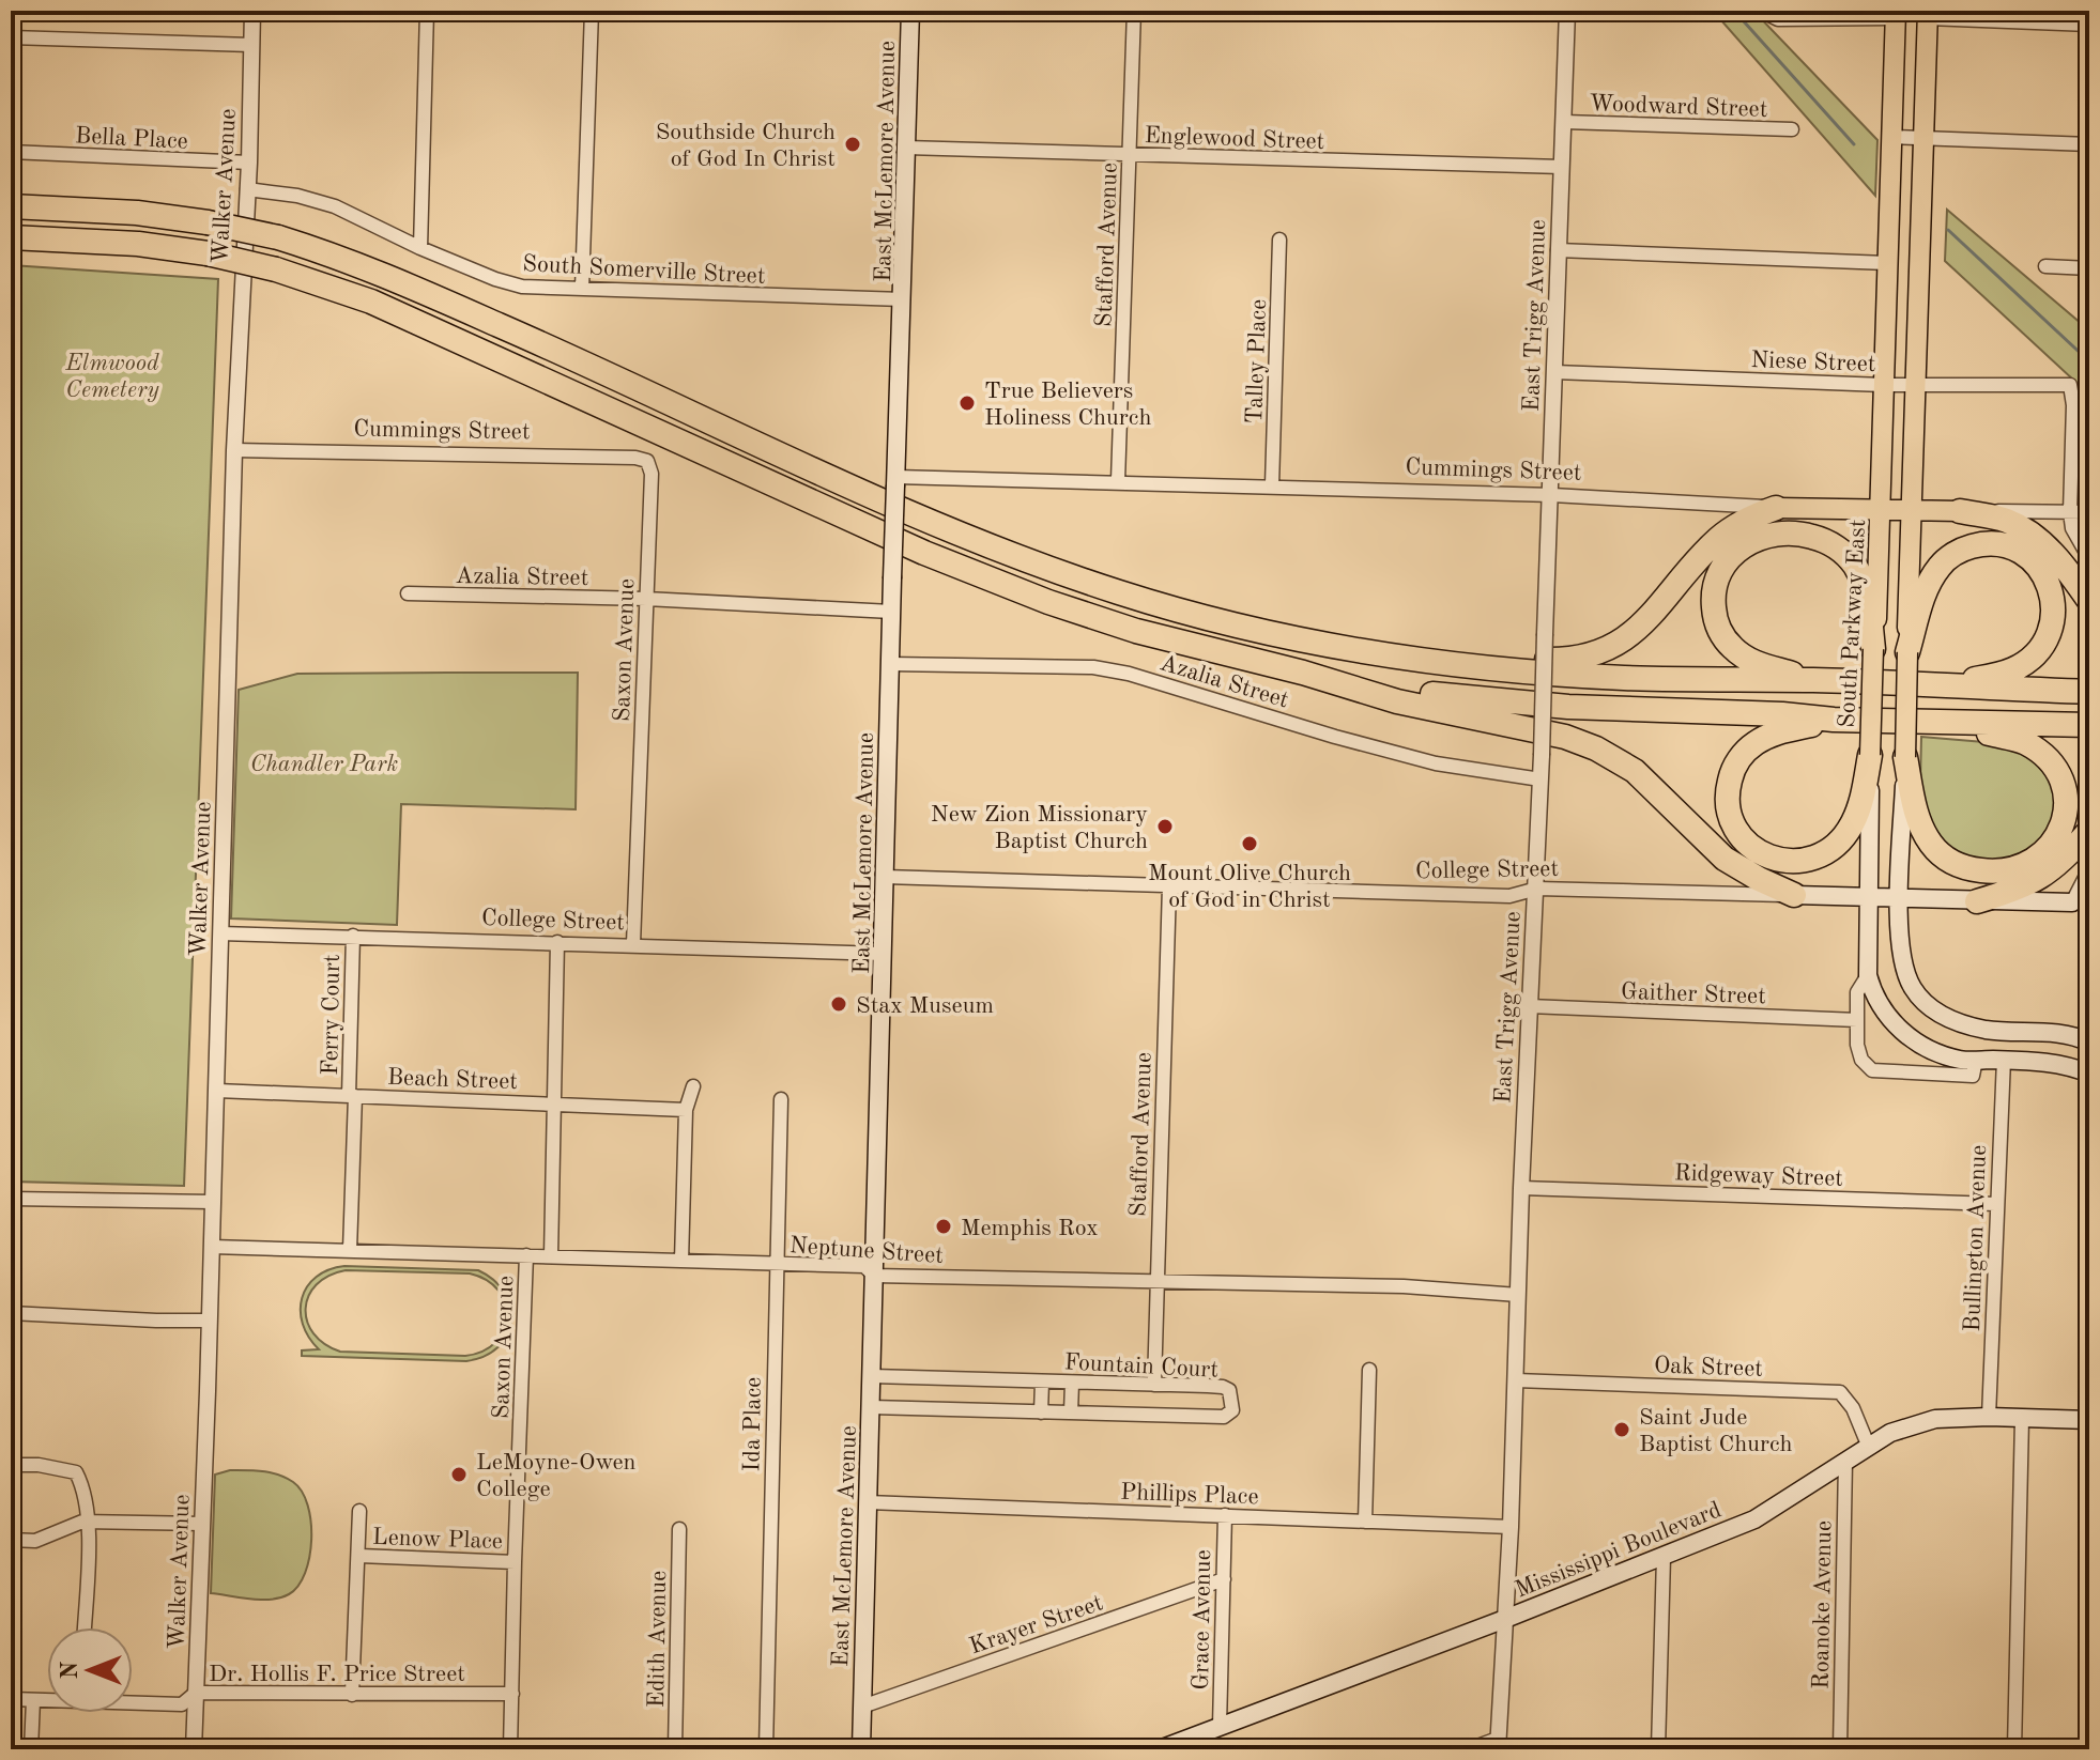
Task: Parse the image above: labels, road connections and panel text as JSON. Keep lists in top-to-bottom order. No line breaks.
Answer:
{"streets":{"main road":["East McLemore Avenue","Cummings Street","South Parkway East","College Street","Mississippi Boulevard"],"street":["Woodward Street","Bella Place","Englewood Street","Walker Avenue","Stafford Avenue","South Somerville Street","East Trigg Avenue","Niese Street","Talley Place","Azalia Street","Saxon Avenue","Gaither Street","Ferry Court","Beach Street","Ridgeway Street","Bullington Avenue","Neptune Street","Fountain Court","Oak Street","Ida Place","Phillips Place","Lenow Place","Roanoke Avenue","Grace Avenue","Krayer Street","Edith Avenue","Dr. Hollis F. Price Street"]},"crossings":[["Woodward Street","East Trigg Avenue"],["Bella Place","Walker Avenue"],["Englewood Street","East McLemore Avenue"],["Englewood Street","Stafford Avenue"],["Englewood Street","East Trigg Avenue"],["East McLemore Avenue","South Somerville Street"],["East McLemore Avenue","Cummings Street"],["East McLemore Avenue","Azalia Street"],["East McLemore Avenue","College Street"],["East McLemore Avenue","Neptune Street"],["East McLemore Avenue","Fountain Court"],["East McLemore Avenue","Phillips Place"],["East McLemore Avenue","Krayer Street"],["Walker Avenue","South Somerville Street"],["Walker Avenue","Cummings Street"],["Walker Avenue","College Street"],["Walker Avenue","Beach Street"],["Walker Avenue","Neptune Street"],["Walker Avenue","Dr. Hollis F. Price Street"],["Stafford Avenue","Cummings Street"],["Stafford Avenue","College Street"],["Stafford Avenue","Neptune Street"],["Stafford Avenue","Fountain Court"],["East Trigg Avenue","Niese Street"],["East Trigg Avenue","Cummings Street"],["East Trigg Avenue","Azalia Street"],["East Trigg Avenue","College Street"],["East Trigg Avenue","Gaither Street"],["East Trigg Avenue","Ridgeway Street"],["East Trigg Avenue","Neptune Street"],["East Trigg Avenue","Oak Street"],["East Trigg Avenue","Phillips Place"],["East Trigg Avenue","Mississippi Boulevard"],["Niese Street","Cummings Street"],["Niese Street","South Parkway East"],["Talley Place","Cummings Street"],["Cummings Street","South Parkway East"],["Cummings Street","Saxon Avenue"],["Azalia Street","Saxon Avenue"],["South Parkway East","College Street"],["South Parkway East","Bullington Avenue"],["Saxon Avenue","College Street"],["Saxon Avenue","Neptune Street"],["Saxon Avenue","Lenow Place"],["Saxon Avenue","Dr. Hollis F. Price Street"],["College Street","Ferry Court"],["Ferry Court","Beach Street"],["Ferry Court","Neptune Street"],["Ridgeway Street","Bullington Avenue"],["Bullington Avenue","Mississippi Boulevard"],["Neptune Street","Ida Place"],["Oak Street","Mississippi Boulevard"],["Phillips Place","Grace Avenue"],["Mississippi Boulevard","Roanoke Avenue"],["Mississippi Boulevard","Grace Avenue"],["Grace Avenue","Krayer Street"]],"parks":["Elmwood Cemetery","Chandler Park"],"places":["Southside Church of God In Christ","True Believers Holiness Church","New Zion Missionary Baptist Church","Mount Olive Church of God in Christ","Stax Museum","Memphis Rox","Saint Jude Baptist Church","LeMoyne-Owen College"],"north":"left"}
